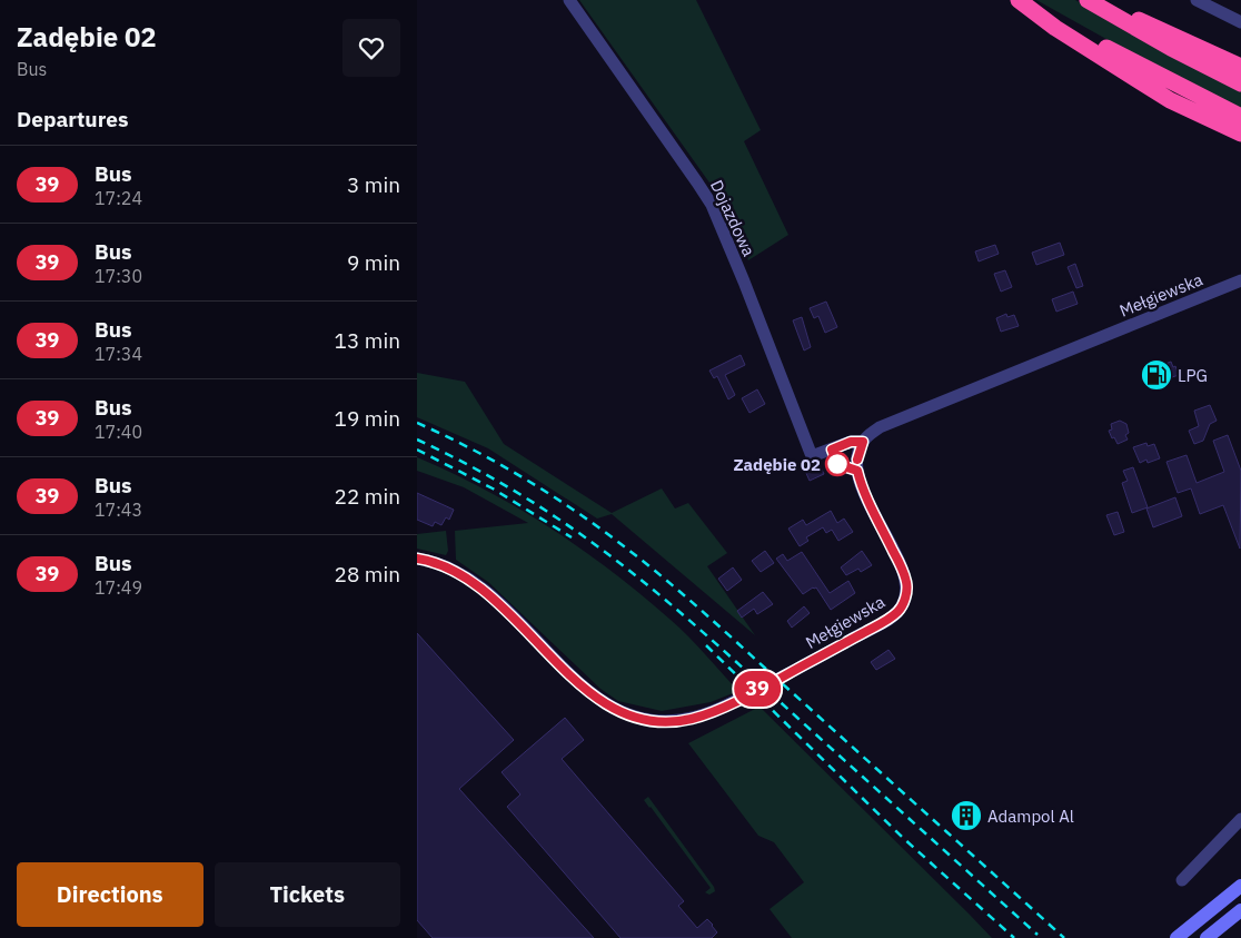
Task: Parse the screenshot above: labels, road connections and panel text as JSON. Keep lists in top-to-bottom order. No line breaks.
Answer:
{"streets":{"street":["Dojazdowa","Mełgiewska"]},"places":{"fuel station":["LPG"],"other":["Zadębie 02"],"building":["Adampol Al"]},"lines":["bus line 39"],"page":{"heading":[["Zadębie 02","Bus"],"Departures"],"on_map":"39","list":[{"mark":"39","name":"Bus","note":"17:24","value":"3 min"},{"mark":"39","name":"Bus","note":"17:30","value":"9 min"},{"mark":"39","name":"Bus","note":"17:34","value":"13 min"},{"mark":"39","name":"Bus","note":"17:40","value":"19 min"},{"mark":"39","name":"Bus","note":"17:43","value":"22 min"},{"mark":"39","name":"Bus","note":"17:49","value":"28 min"}],"buttons":["Directions","Tickets"]}}
